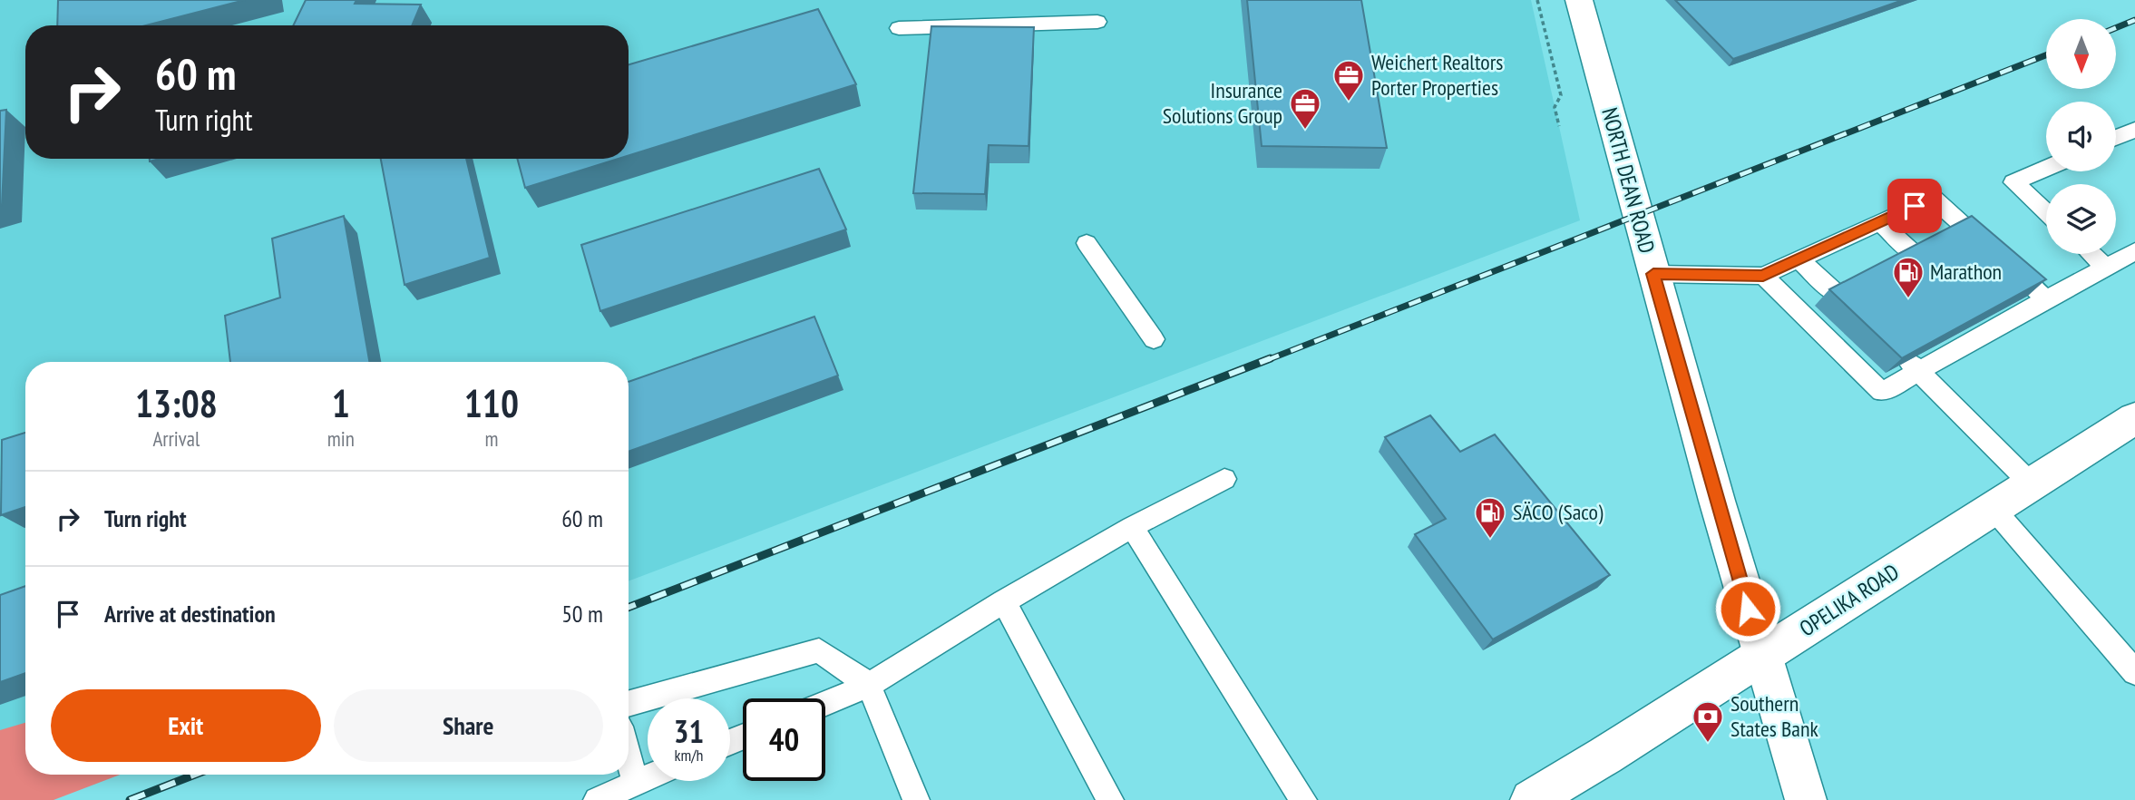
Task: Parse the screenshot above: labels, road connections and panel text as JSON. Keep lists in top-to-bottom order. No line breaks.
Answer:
{"streets":{"street":["NORTH DEAN ROAD","OPELIKA ROAD"]},"crossings":[["NORTH DEAN ROAD","OPELIKA ROAD"]],"places":{"office":["Weichert Realtors Porter Properties","Insurance Solutions Group"],"fuel station":["Marathon","SÄCO (Saco)"],"bank":["Southern States Bank"]},"north":"bottom","page":{"turn":["60 m","Turn right"],"eta":["13:08","Arrival","1","min","110","m"],"list":[{"name":"Turn right","value":"60 m"},{"name":"Arrive at destination","value":"50 m"}],"buttons":["Exit","Share"],"speed":"31 km/h","limit":"40"}}
